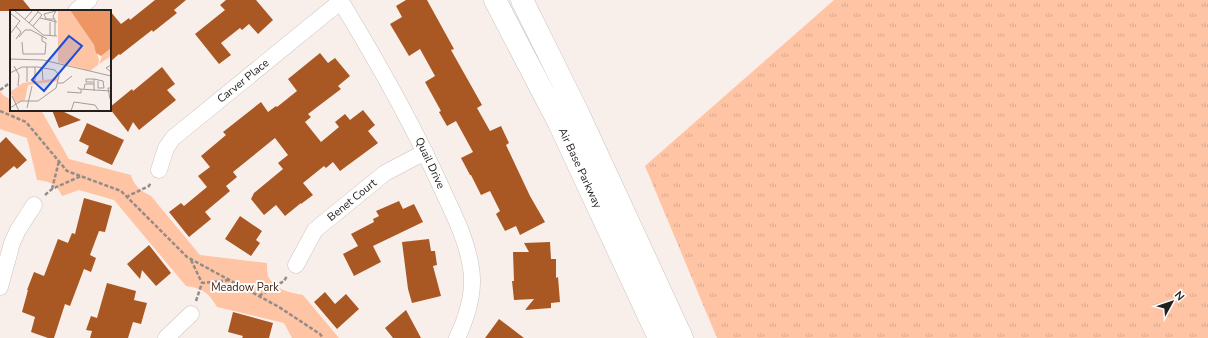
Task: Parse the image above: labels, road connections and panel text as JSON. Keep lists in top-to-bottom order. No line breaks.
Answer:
{"streets":{"main road":["Air Base Parkway"],"street":["Carver Place","Quail Drive","Benet Court"]},"crossings":[["Carver Place","Quail Drive"],["Quail Drive","Benet Court"]],"parks":["Meadow Park"],"north":"top right"}
